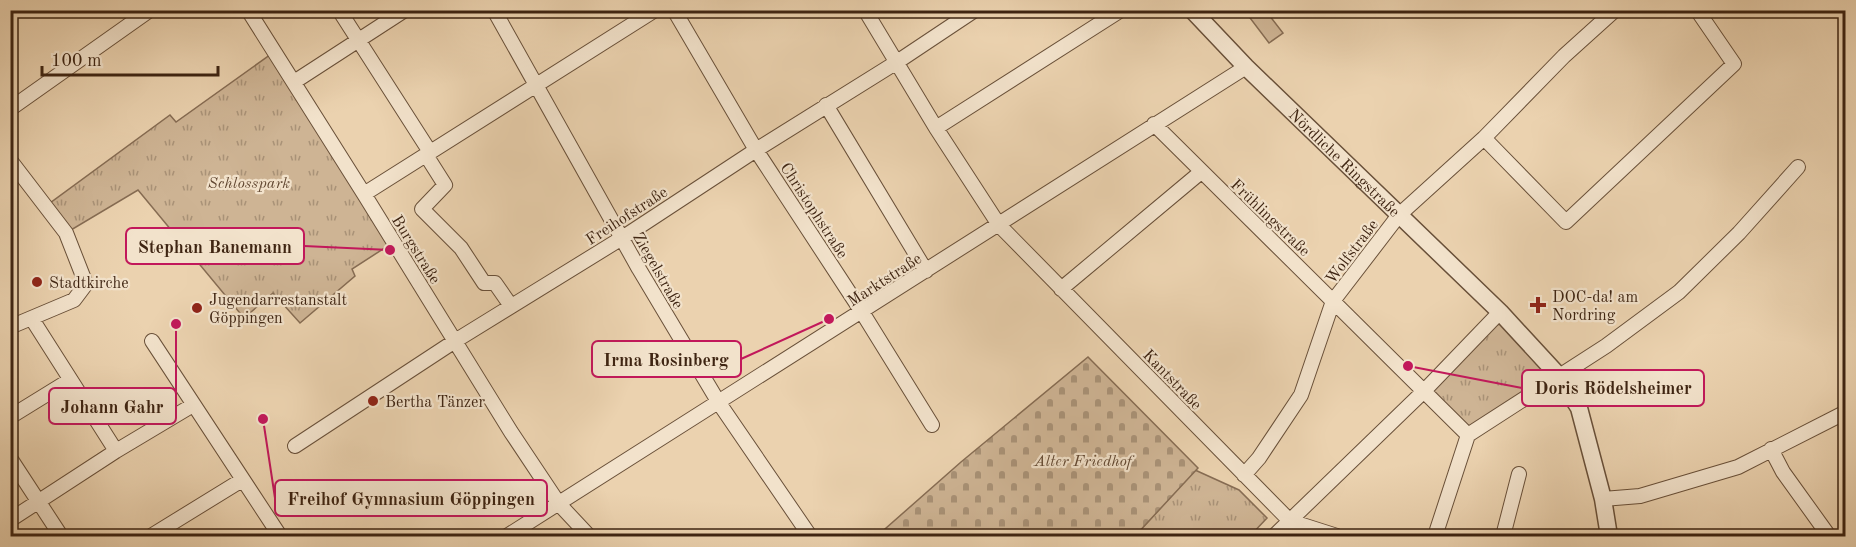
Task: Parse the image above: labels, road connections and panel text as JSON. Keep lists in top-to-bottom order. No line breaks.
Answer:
{"streets":{"street":["Nördliche Ringstraße","Christophstraße","Freihofstraße","Frühlingstraße","Burgstraße","Wolfstraße","Ziegelstraße","Marktstraße","Kantstraße"]},"crossings":[["Nördliche Ringstraße","Wolfstraße"],["Nördliche Ringstraße","Marktstraße"],["Christophstraße","Freihofstraße"],["Christophstraße","Marktstraße"],["Freihofstraße","Burgstraße"],["Freihofstraße","Ziegelstraße"],["Freihofstraße","Kantstraße"],["Frühlingstraße","Wolfstraße"],["Frühlingstraße","Marktstraße"],["Burgstraße","Marktstraße"],["Wolfstraße","Kantstraße"],["Ziegelstraße","Marktstraße"],["Marktstraße","Kantstraße"]],"parks":["Schlosspark","Alter Friedhof"],"places":{"other":["Stephan Banemann","Stadtkirche","Jugendarrestanstalt Göppingen","Irma Rosinberg","Johann Gahr","Doris Rödelsheimer","Bertha Tänzer","Freihof Gymnasium Göppingen"],"health":["DOC-da! am Nordring"]},"scale_bar":"100 m"}
